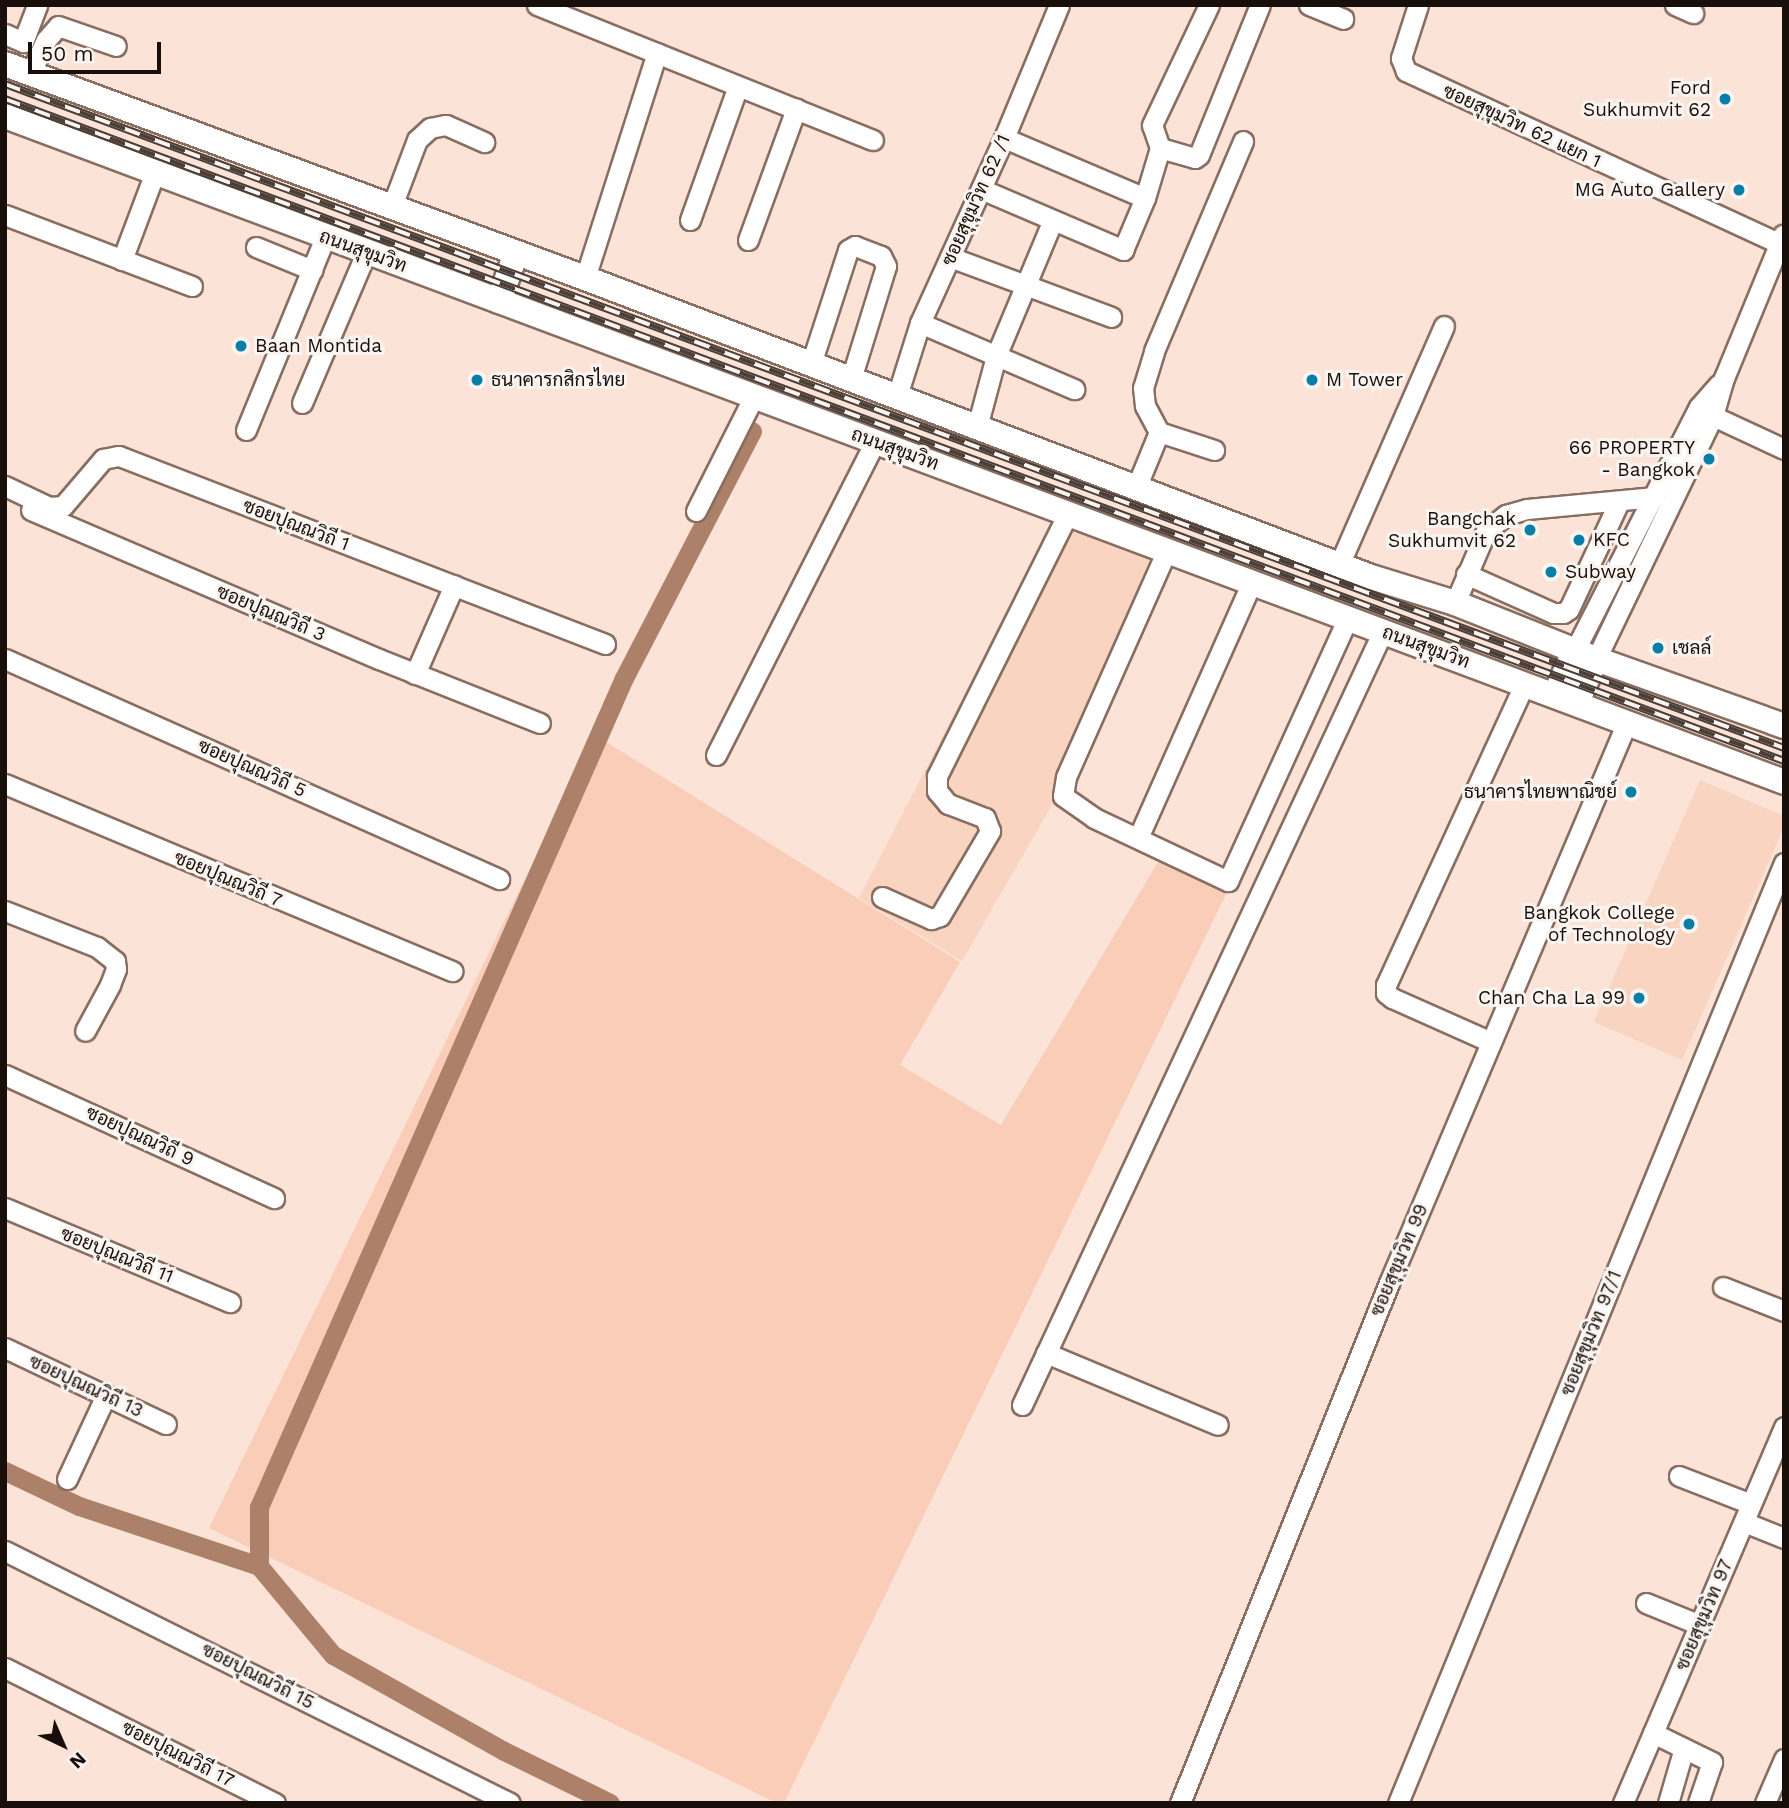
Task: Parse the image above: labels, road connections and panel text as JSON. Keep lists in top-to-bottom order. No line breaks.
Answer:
{"streets":{"main road":["ถนนสุขุมวิท"],"street":["ซอยสุขุมวิท 62 แยก 1","ซอยสุขุมวิท 62 /1","ซอยปุณณวิถี 1","ซอยปุณณวิถี 3","ซอยปุณณวิถี 5","ซอยปุณณวิถี 7","ซอยปุณณวิถี 9","ซอยปุณณวิถี 11","ซอยสุขุมวิท 99","ซอยสุขุมวิท 97/1","ซอยปุณณวิถี 13","ซอยสุขุมวิท 97","ซอยปุณณวิถี 15","ซอยปุณณวิถี 17"]},"crossings":[["ถนนสุขุมวิท","ซอยสุขุมวิท 99"]],"places":["Ford Sukhumvit 62","MG Auto Gallery","Baan Montida","ธนาคารกสิกรไทย","M Tower","66 PROPERTY - Bangkok","Bangchak Sukhumvit 62","KFC","Subway","เชลล์","ธนาคารไทยพาณิชย์","Bangkok College of Technology","Chan Cha La 99"],"scale_bar":"50 m","north":"bottom right"}
